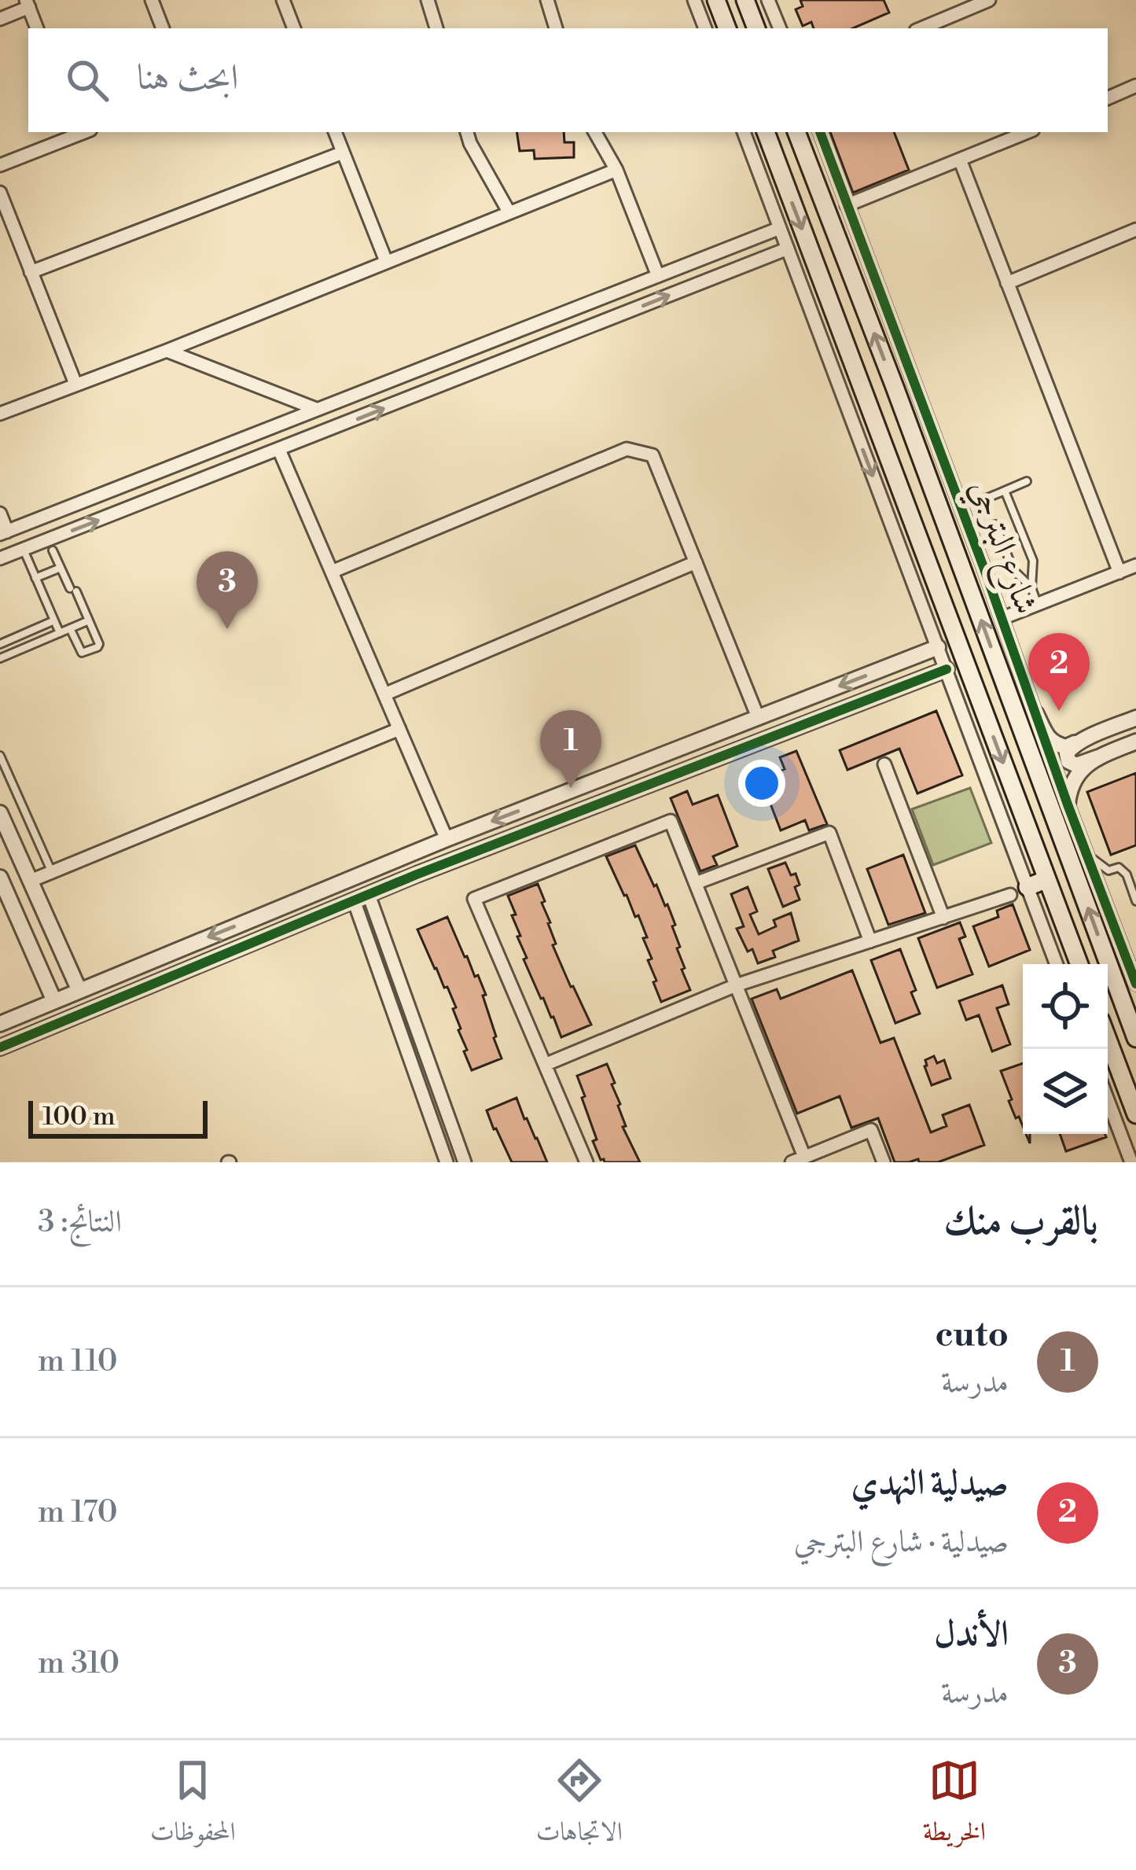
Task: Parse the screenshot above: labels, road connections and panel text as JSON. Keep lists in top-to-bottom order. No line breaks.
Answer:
{"streets":{"main road":["شارع البترجي"]},"scale_bar":"100 m","page":{"search":"ابحث هنا","pins":["3","2","1"],"scale":"100 m","heading":["بالقرب منك","النتائج: 3"],"list":[{"mark":"1","name":"cuto","note":"مدرسة","value":"110 m"},{"mark":"2","name":"صيدلية النهدي","note":"صيدلية · شارع البترجي","value":"170 m"},{"mark":"3","name":"الأندل","note":"مدرسة","value":"310 m"}],"nav":["الخريطة","الاتجاهات","المحفوظات"]}}
